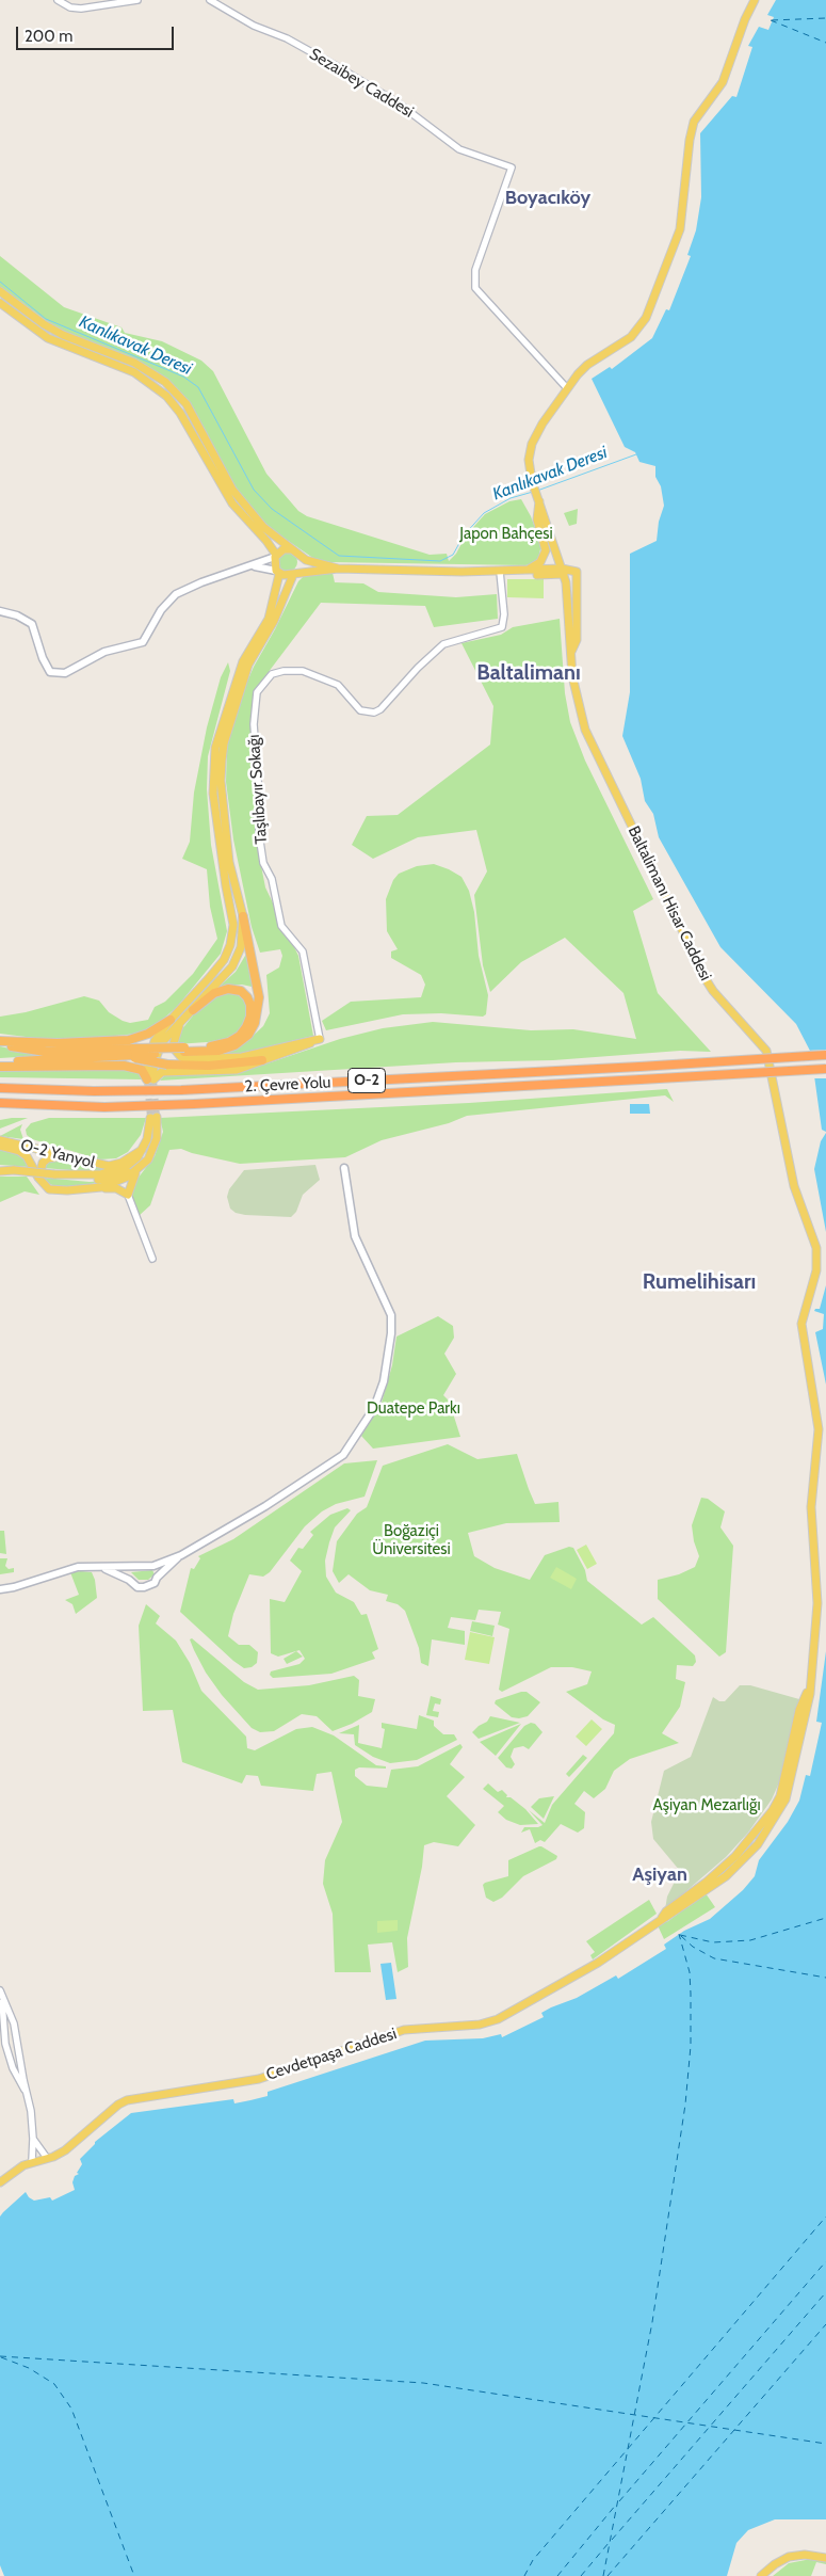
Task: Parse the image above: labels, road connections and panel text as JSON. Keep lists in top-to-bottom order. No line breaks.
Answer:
{"streets":{"highway":["O-2","2. Çevre Yolu"],"main road":["Baltalimanı Hisar Caddesi","O-2 Yanyol","Cevdetpaşa Caddesi"],"street":["Sezaibey Caddesi","Taşlıbayır Sokağı"]},"crossings":[["Baltalimanı Hisar Caddesi","Cevdetpaşa Caddesi"]],"districts":["Boyacıköy","Baltalimanı","Rumelihisarı","Aşiyan"],"water":["Kanlıkavak Deresi"],"parks":["Japon Bahçesi","Duatepe Parkı","Boğaziçi Üniversitesi","Aşiyan Mezarlığı"],"scale_bar":"200 m"}
